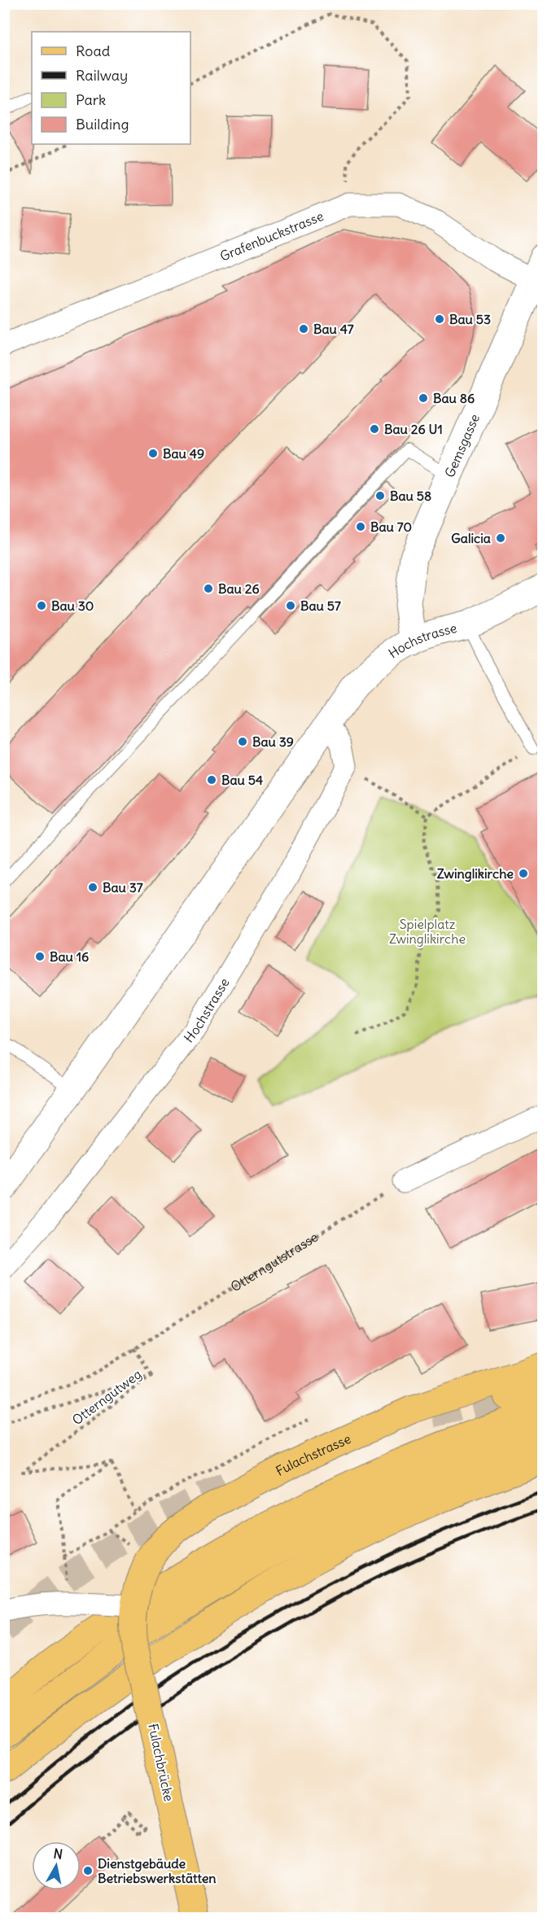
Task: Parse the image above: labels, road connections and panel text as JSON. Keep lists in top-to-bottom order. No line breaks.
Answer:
{"streets":{"main road":["Fulachstrasse","Fulachbrücke"],"street":["Grafenbuckstrasse","Gemsgasse","Hochstrasse"],"path":["Otterngutstrasse","Otterngutweg"]},"crossings":[["Grafenbuckstrasse","Gemsgasse"],["Gemsgasse","Hochstrasse"],["Fulachstrasse","Fulachbrücke"]],"parks":["Spielplatz Zwinglikirche"],"places":["Bau 53","Bau 47","Bau 86","Bau 26 U1","Bau 49","Bau 58","Bau 70","Galicia","Bau 26","Bau 30","Bau 57","Bau 39","Bau 54","Zwinglikirche","Bau 37","Bau 16","Dienstgebäude Betriebswerkstätten"],"legend":["Road","Railway","Park","Building"],"north":"top"}
